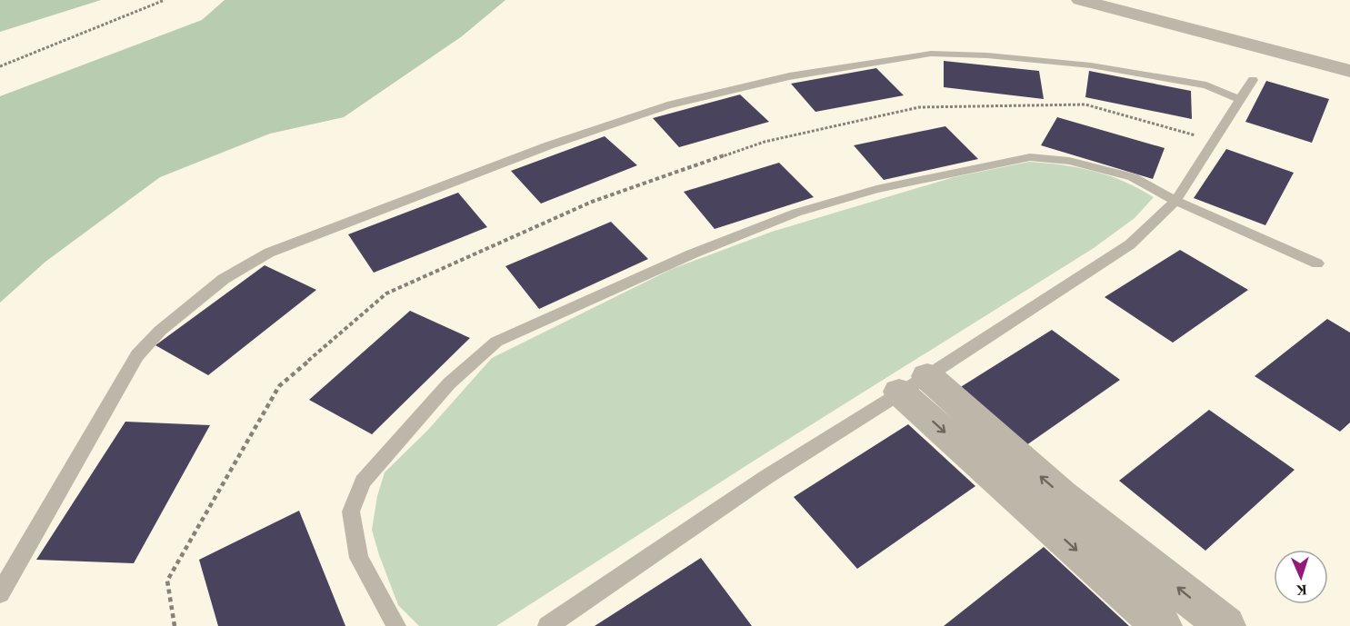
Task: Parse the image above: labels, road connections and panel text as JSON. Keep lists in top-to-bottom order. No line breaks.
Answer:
{"north":"bottom"}
